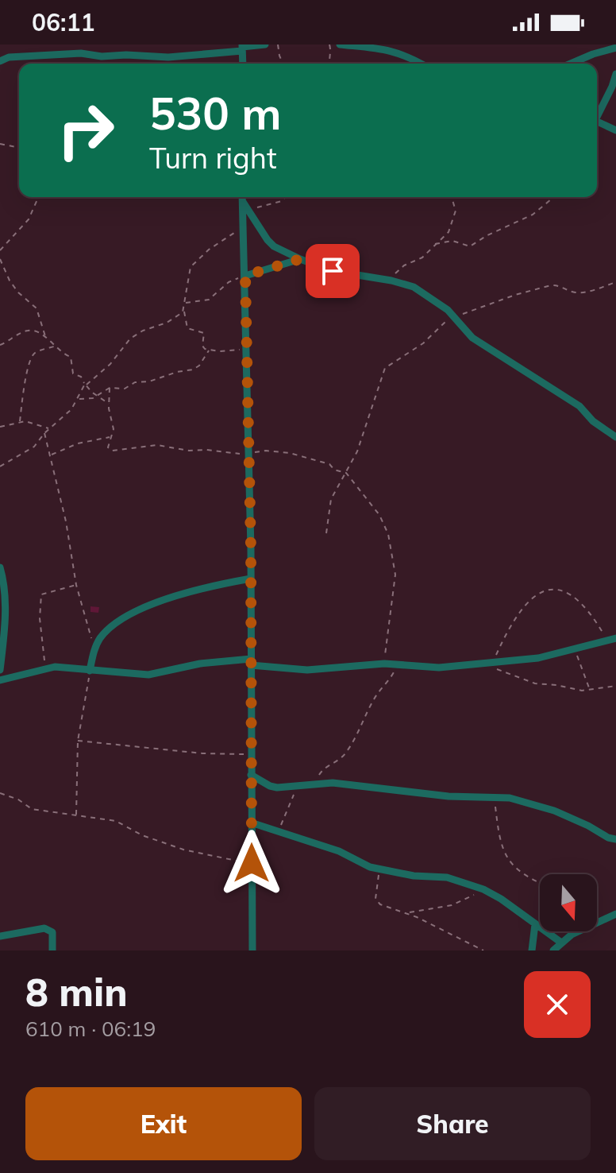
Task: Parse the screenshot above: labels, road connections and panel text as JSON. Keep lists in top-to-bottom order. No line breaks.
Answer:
{"north":"bottom","page":{"status":"06:11","turn":["530 m","Turn right"],"heading":["8 min","610 m · 06:19"],"buttons":["Exit","Share"]}}
